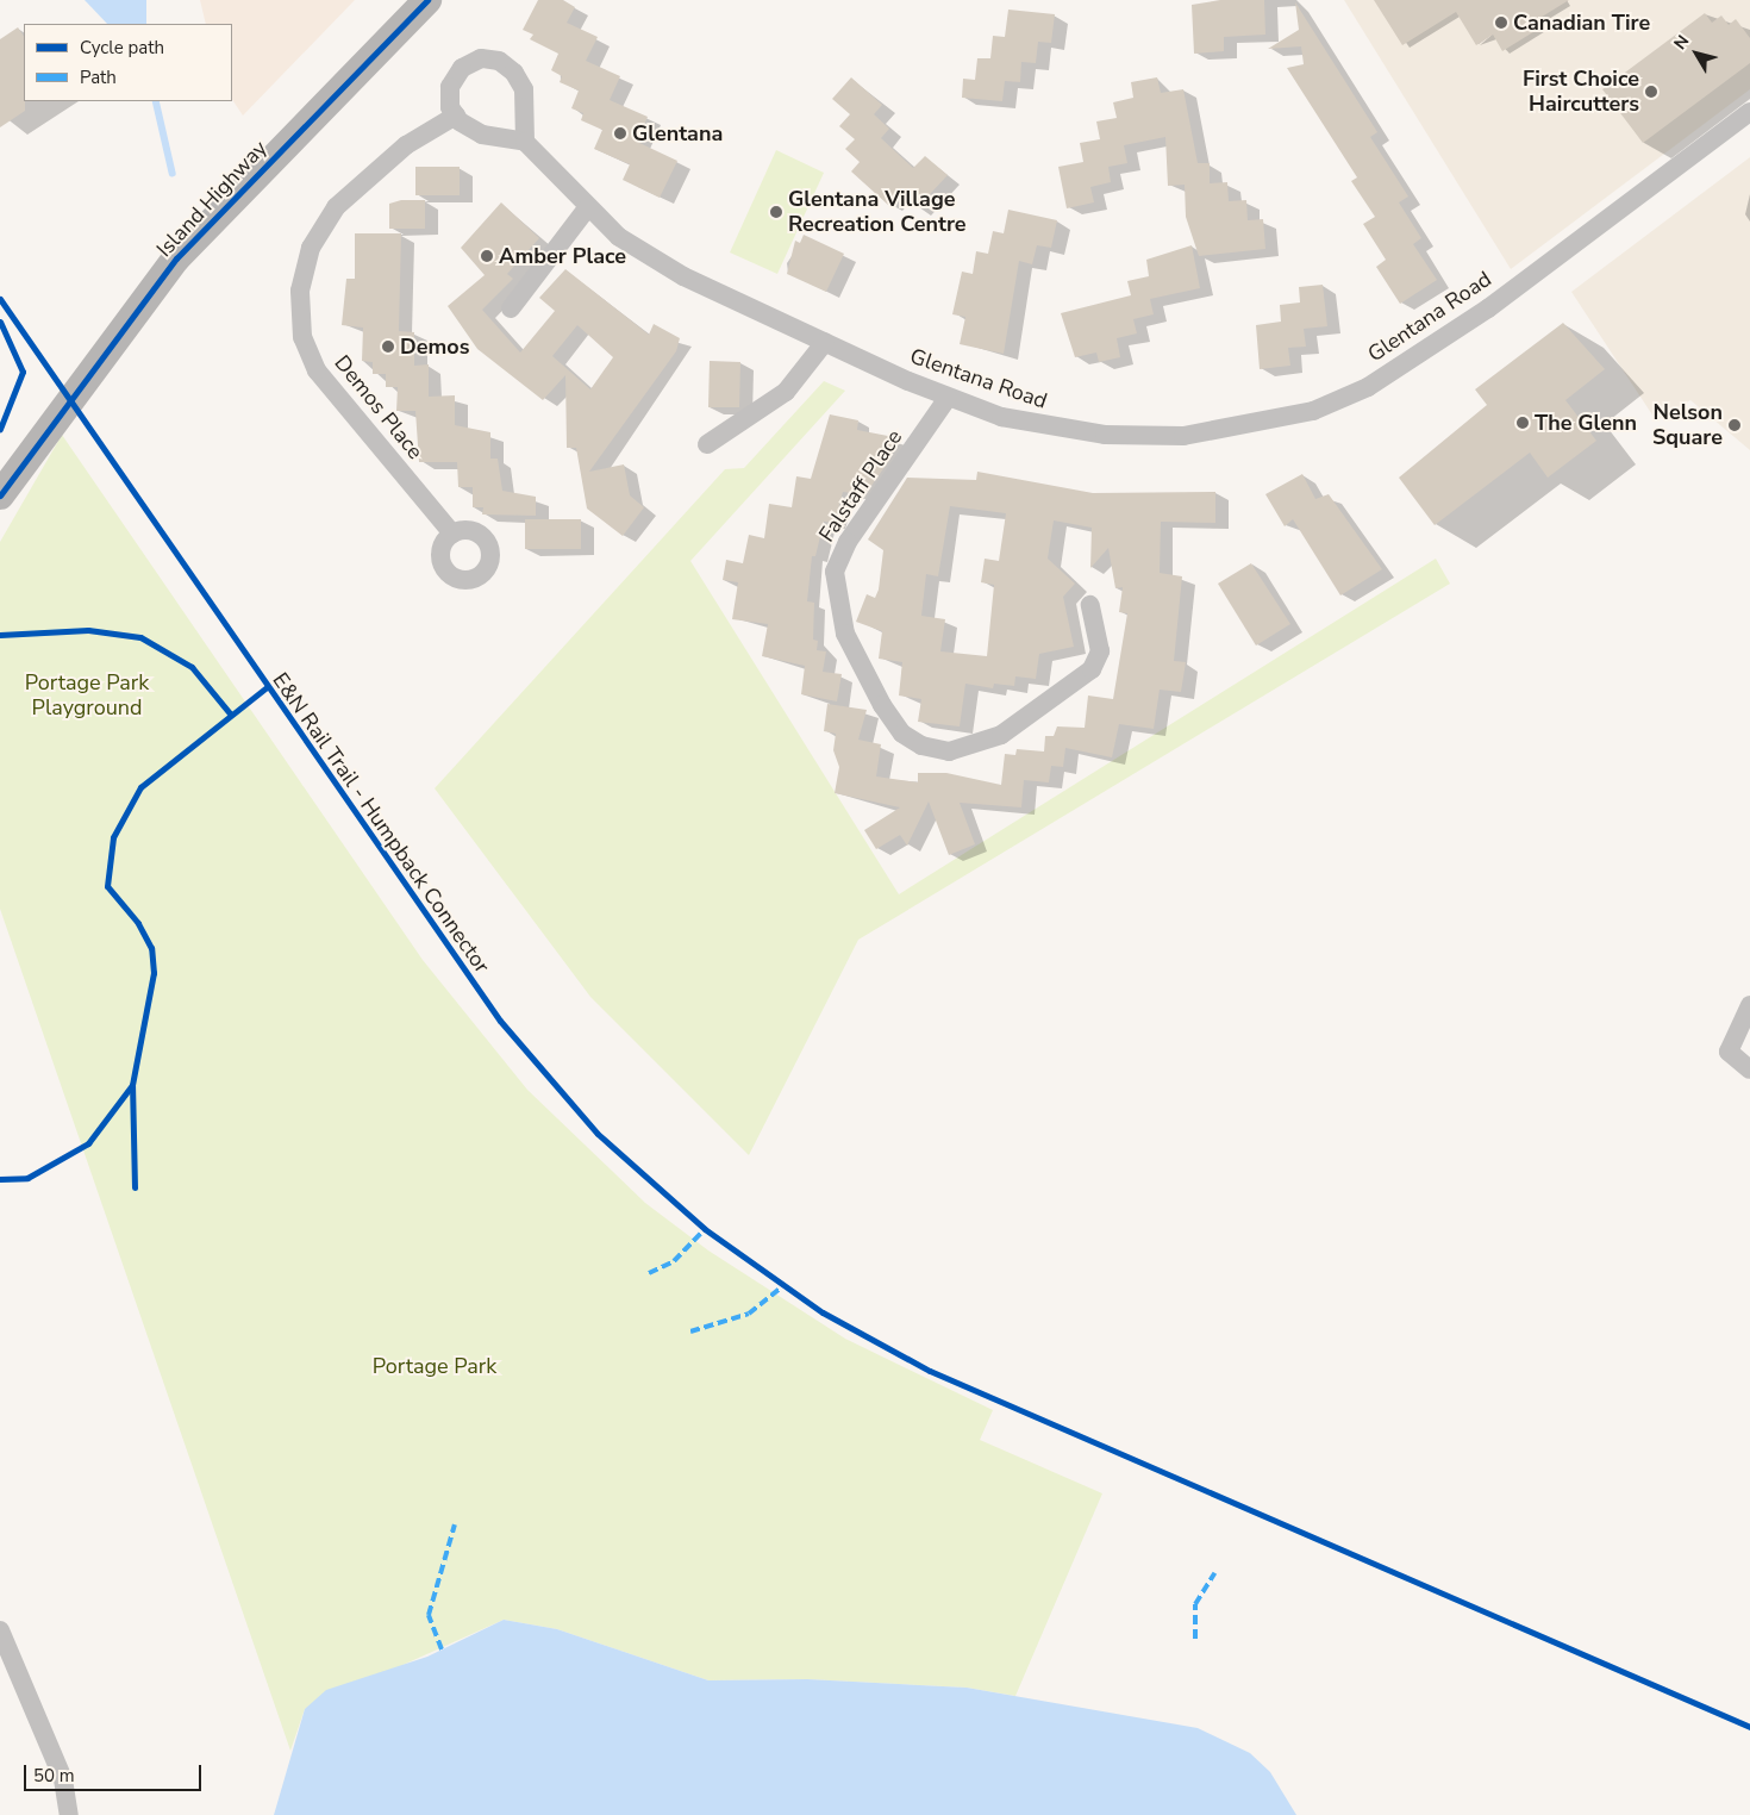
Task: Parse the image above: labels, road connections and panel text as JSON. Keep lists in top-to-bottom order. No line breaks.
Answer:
{"streets":{"main road":["Island Highway"],"street":["Glentana Road","Demos Place","Falstaff Place"],"cycle path":["E&N Rail Trail - Humpback Connector"]},"crossings":[["Glentana Road","Demos Place"],["Glentana Road","Falstaff Place"]],"parks":["Portage Park Playground","Portage Park"],"places":["Canadian Tire","First Choice Haircutters","Glentana","Glentana Village Recreation Centre","Amber Place","Demos","The Glenn","Nelson Square"],"legend":["Cycle path","Path"],"scale_bar":"50 m","north":"top left"}
